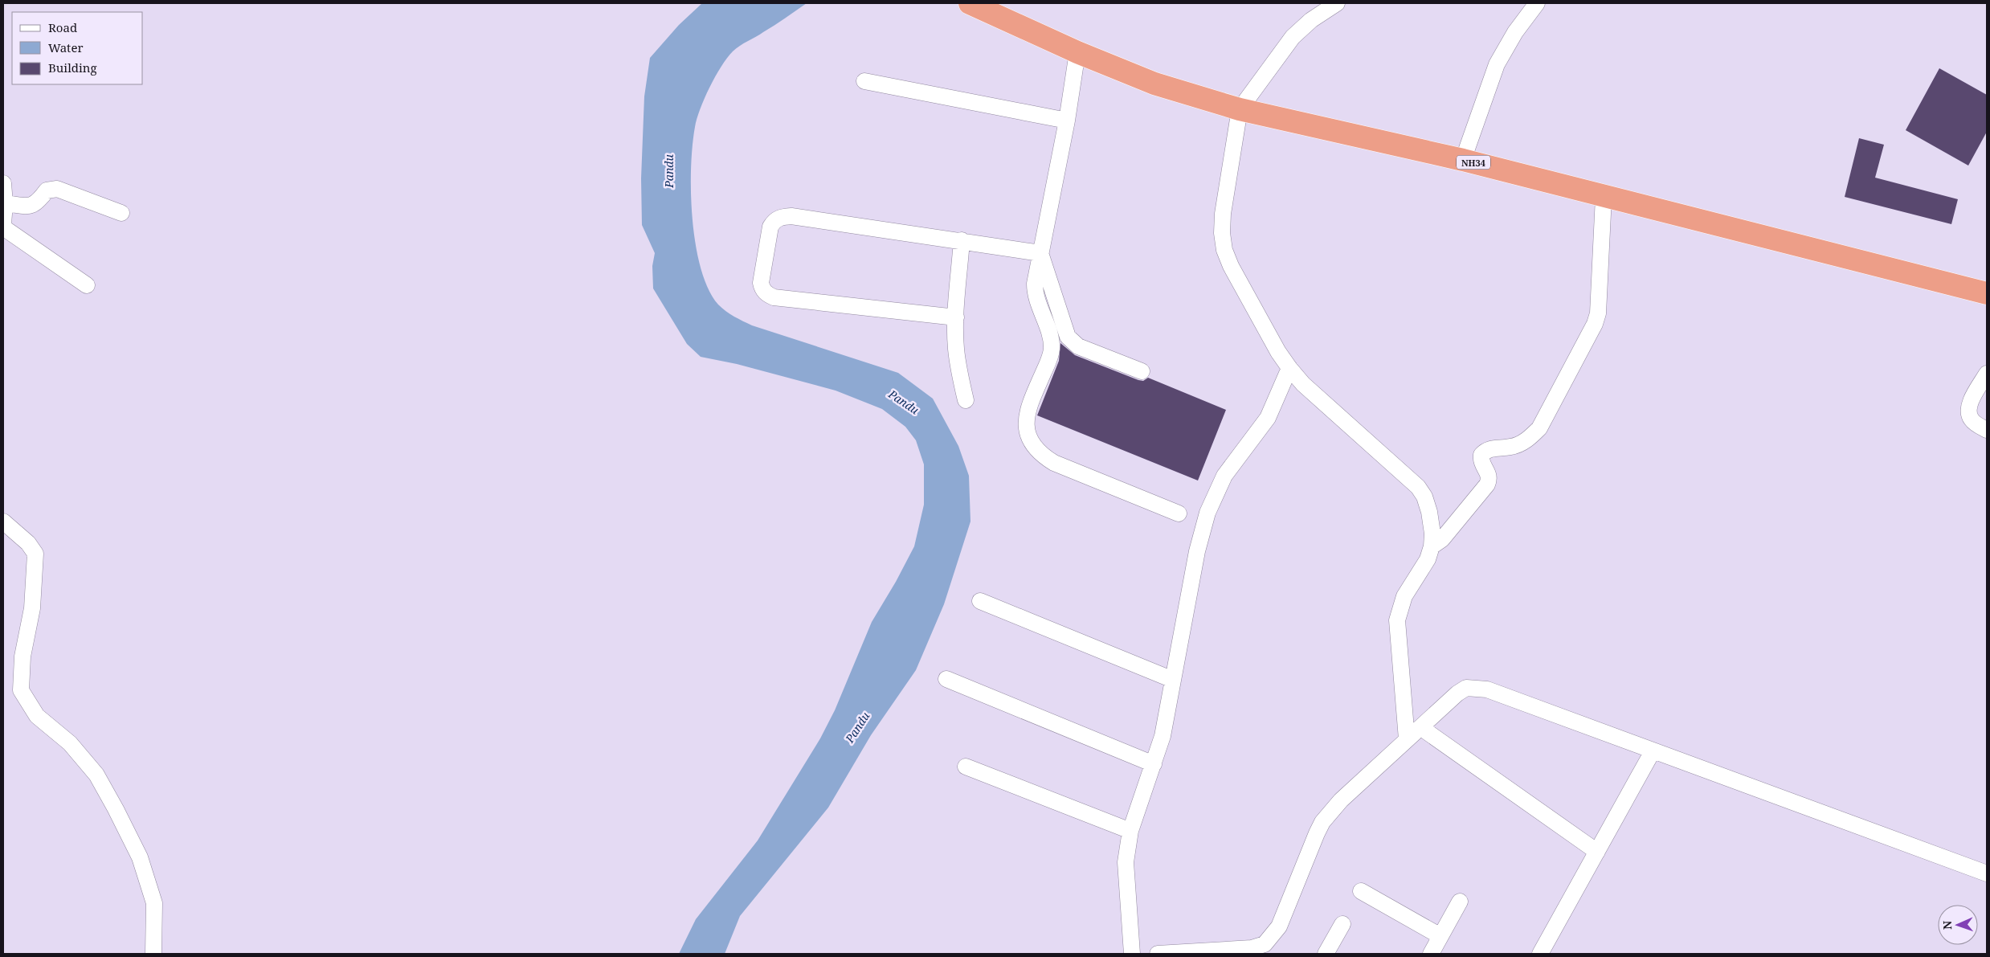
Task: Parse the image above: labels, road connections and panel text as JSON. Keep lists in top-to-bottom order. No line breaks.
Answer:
{"streets":{"highway":["NH34"]},"water":["Pandu"],"legend":["Road","Water","Building"],"north":"left"}
